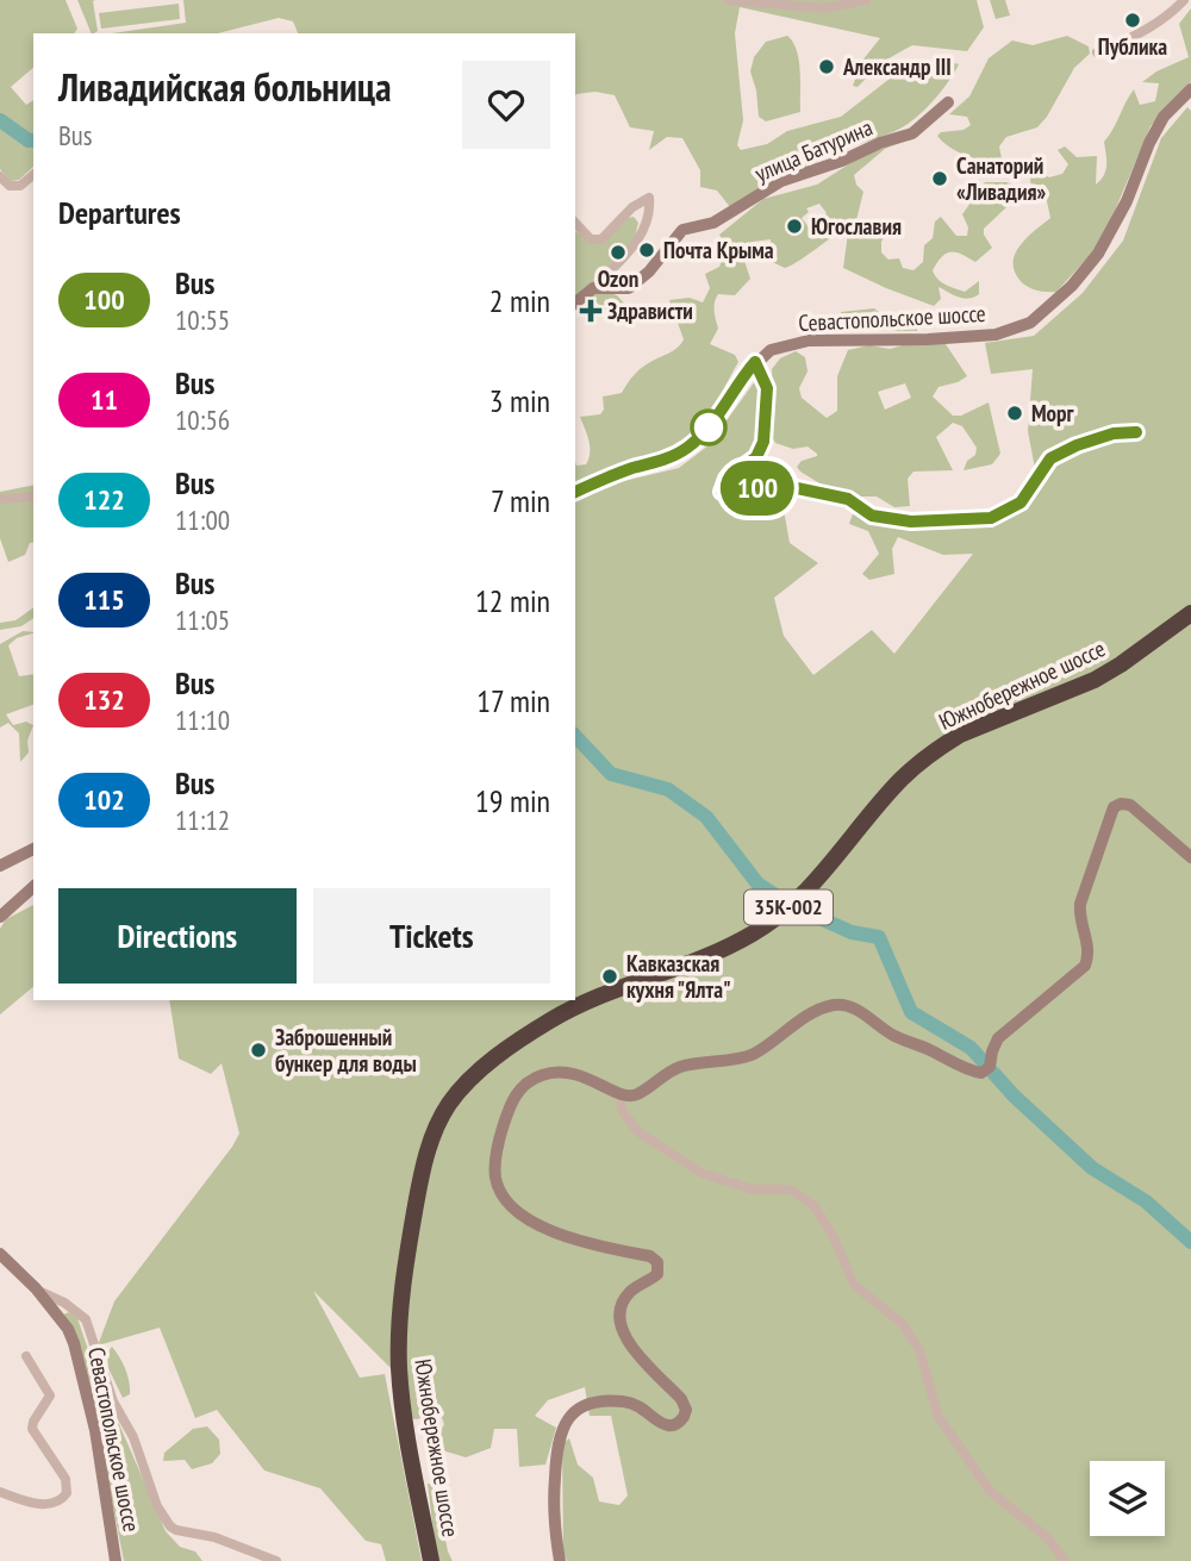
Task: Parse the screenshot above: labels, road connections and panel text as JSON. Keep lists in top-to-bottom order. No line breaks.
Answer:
{"streets":{"highway":["Южнобережное шоссе","35К-002"],"street":["улица Батурина","Севастопольское шоссе"]},"places":{"other":["Публика","Александр III","Санаторий «Ливадия»","Югославия","Почта Крыма","Ozon","Морг","Кавказская кухня \"Ялта\"","Заброшенный бункер для воды"],"health":["Здрависти"]},"lines":["bus line 100"],"page":{"on_map":"100","heading":[["Ливадийская больница","Bus"],"Departures"],"list":[{"mark":"100","name":"Bus","note":"10:55","value":"2 min"},{"mark":"11","name":"Bus","note":"10:56","value":"3 min"},{"mark":"122","name":"Bus","note":"11:00","value":"7 min"},{"mark":"115","name":"Bus","note":"11:05","value":"12 min"},{"mark":"132","name":"Bus","note":"11:10","value":"17 min"},{"mark":"102","name":"Bus","note":"11:12","value":"19 min"}],"buttons":["Directions","Tickets"]}}
